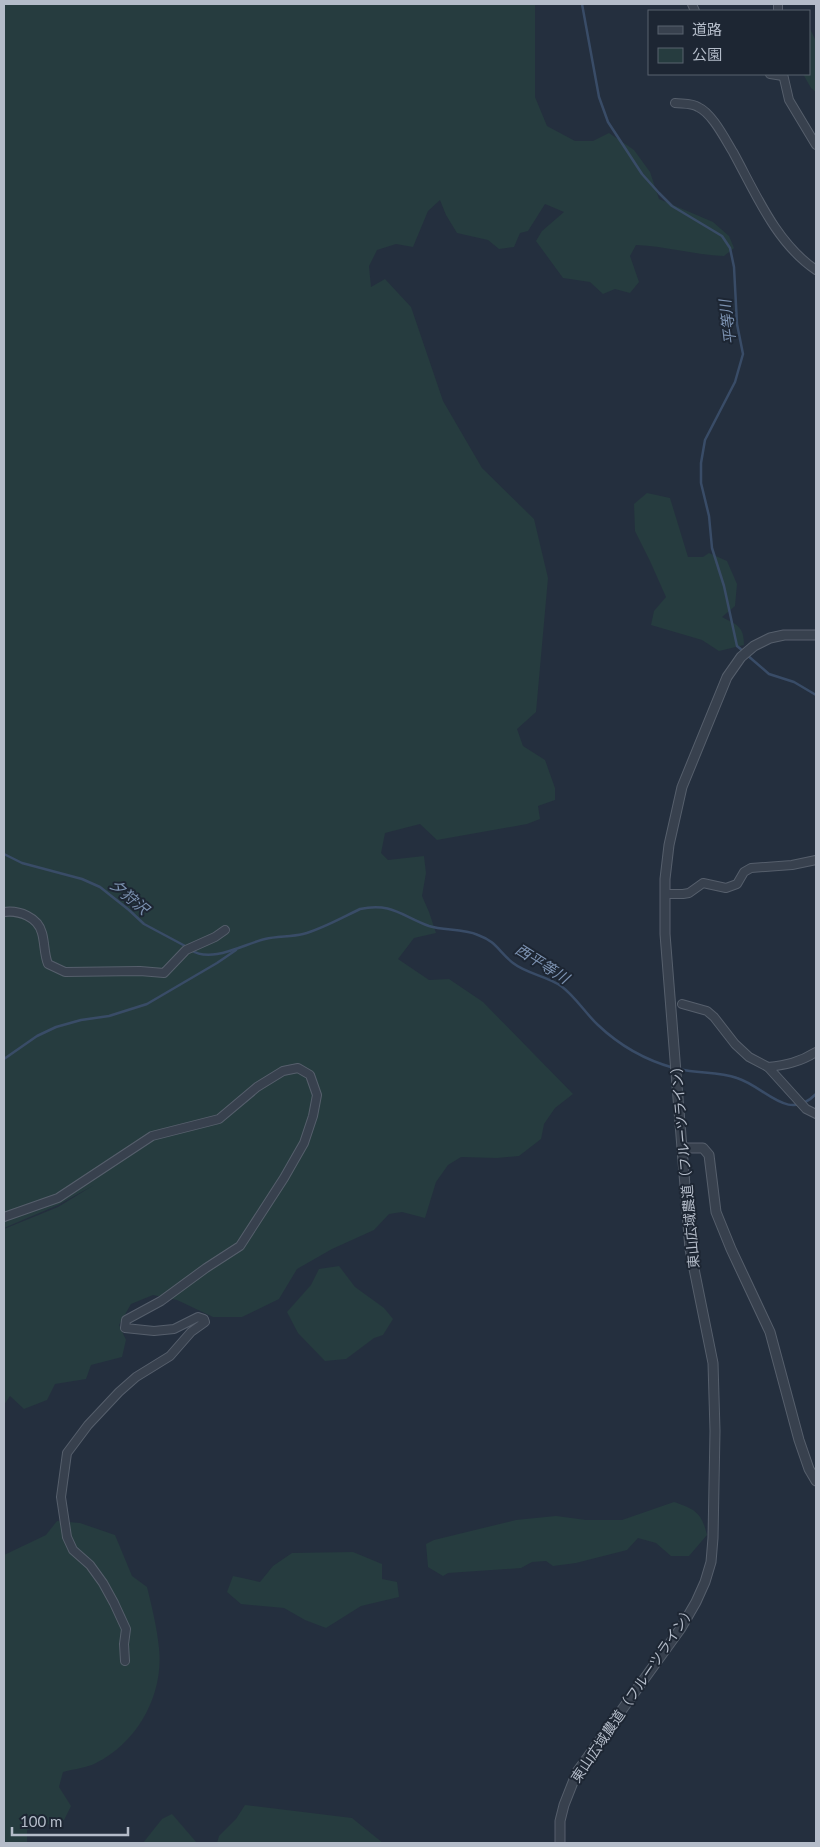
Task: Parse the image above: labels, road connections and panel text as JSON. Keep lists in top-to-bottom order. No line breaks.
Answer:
{"streets":{"street":["東山広域農道（フルーツライン）"]},"water":["平等川","夕狩沢","西平等川"],"legend":["道路","公園"],"scale_bar":"100 m"}
